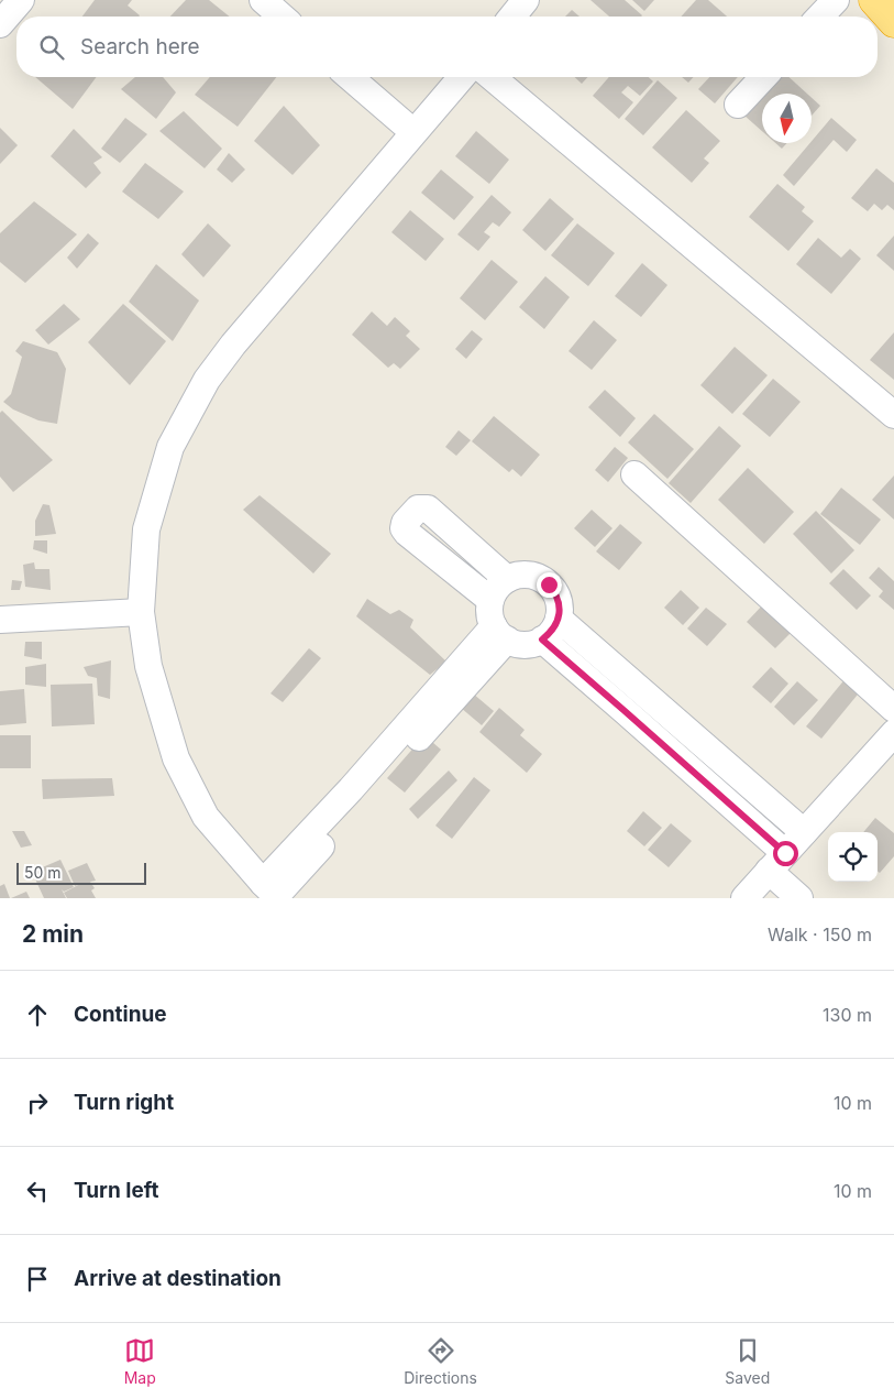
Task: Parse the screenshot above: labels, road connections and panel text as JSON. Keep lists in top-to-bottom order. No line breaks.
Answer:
{"scale_bar":"50 m","north":"bottom","page":{"search":"Search here","scale":"50 m","heading":["2 min","Walk · 150 m"],"list":[["Continue","130 m"],["Turn right","10 m"],["Turn left","10 m"],"Arrive at destination"],"nav":["Map","Directions","Saved"]}}
